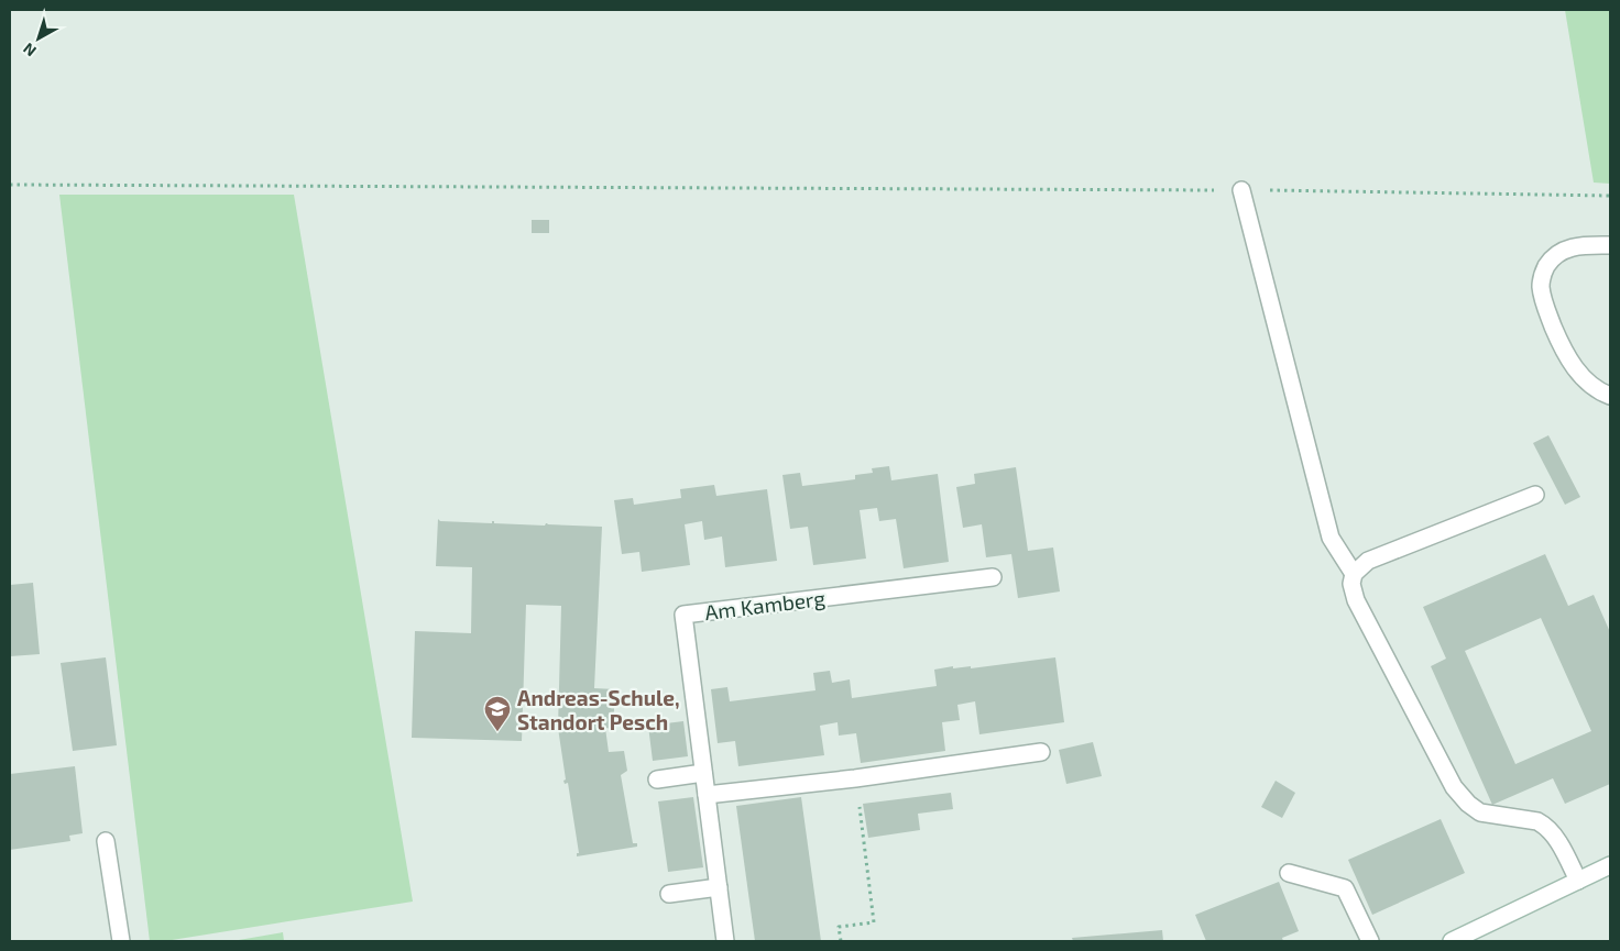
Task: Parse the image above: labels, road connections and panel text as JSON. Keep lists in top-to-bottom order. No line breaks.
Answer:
{"streets":{"street":["Am Kamberg"]},"places":{"school or university":["Andreas-Schule, Standort Pesch"]},"north":"bottom left"}
